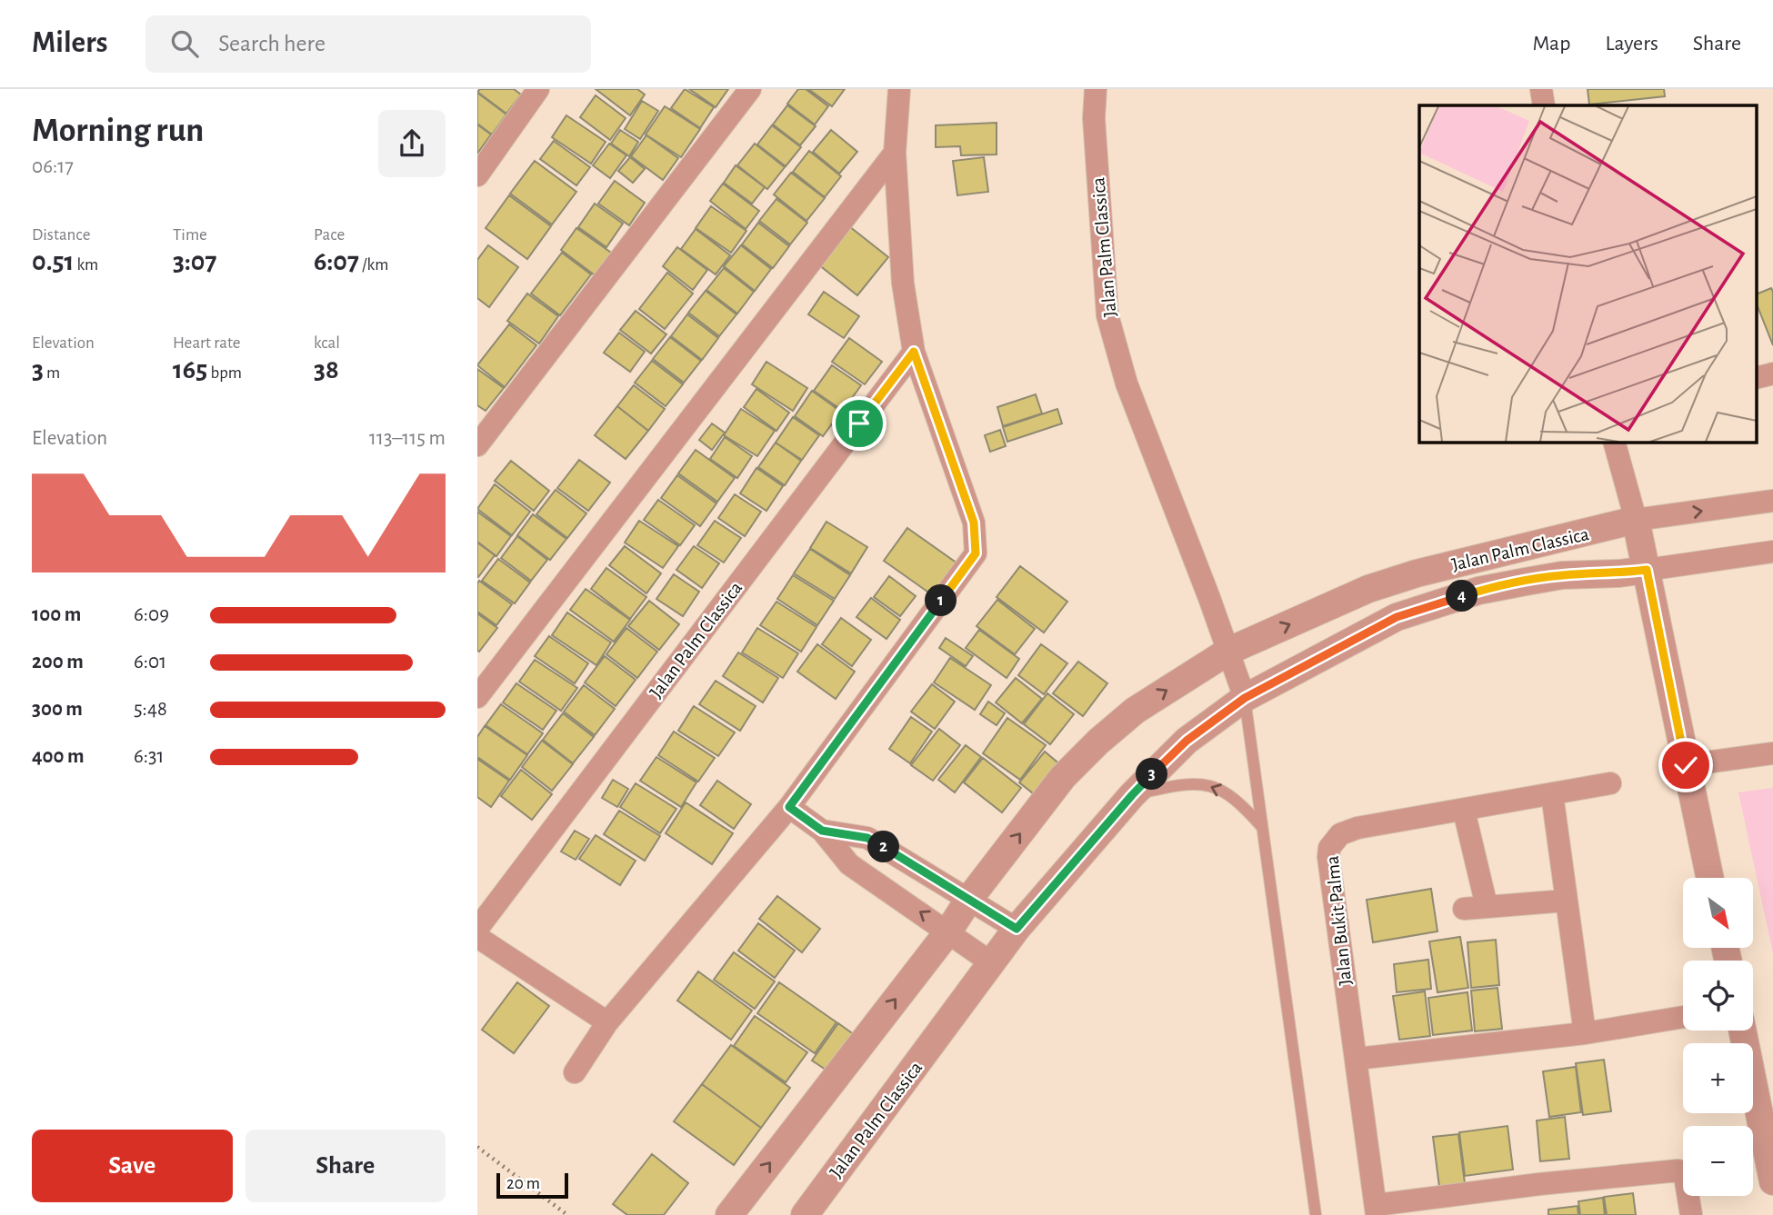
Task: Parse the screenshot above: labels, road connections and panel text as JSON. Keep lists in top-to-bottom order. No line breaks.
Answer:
{"streets":{"street":["Jalan Palm Classica","Jalan Bukit Palma"]},"scale_bar":"20 m","north":"bottom right","page":{"header":"Milers","search":"Search here","nav":["Map","Layers","Share"],"heading":["Morning run","06:17"],"stats":[["Distance","0.51 km"],["Time","3:07"],["Pace","6:07 /km"],["Elevation","3 m"],["Heart rate","165 bpm"],["kcal","38"]],"chart":["Elevation","113–115 m"],"pins":["4","1","3","2"],"list":[{"name":"100 m","note":"6:09"},{"name":"200 m","note":"6:01"},{"name":"300 m","note":"5:48"},{"name":"400 m","note":"6:31"}],"map_buttons":["+","−"],"buttons":["Save","Share"],"scale":"20 m"}}
